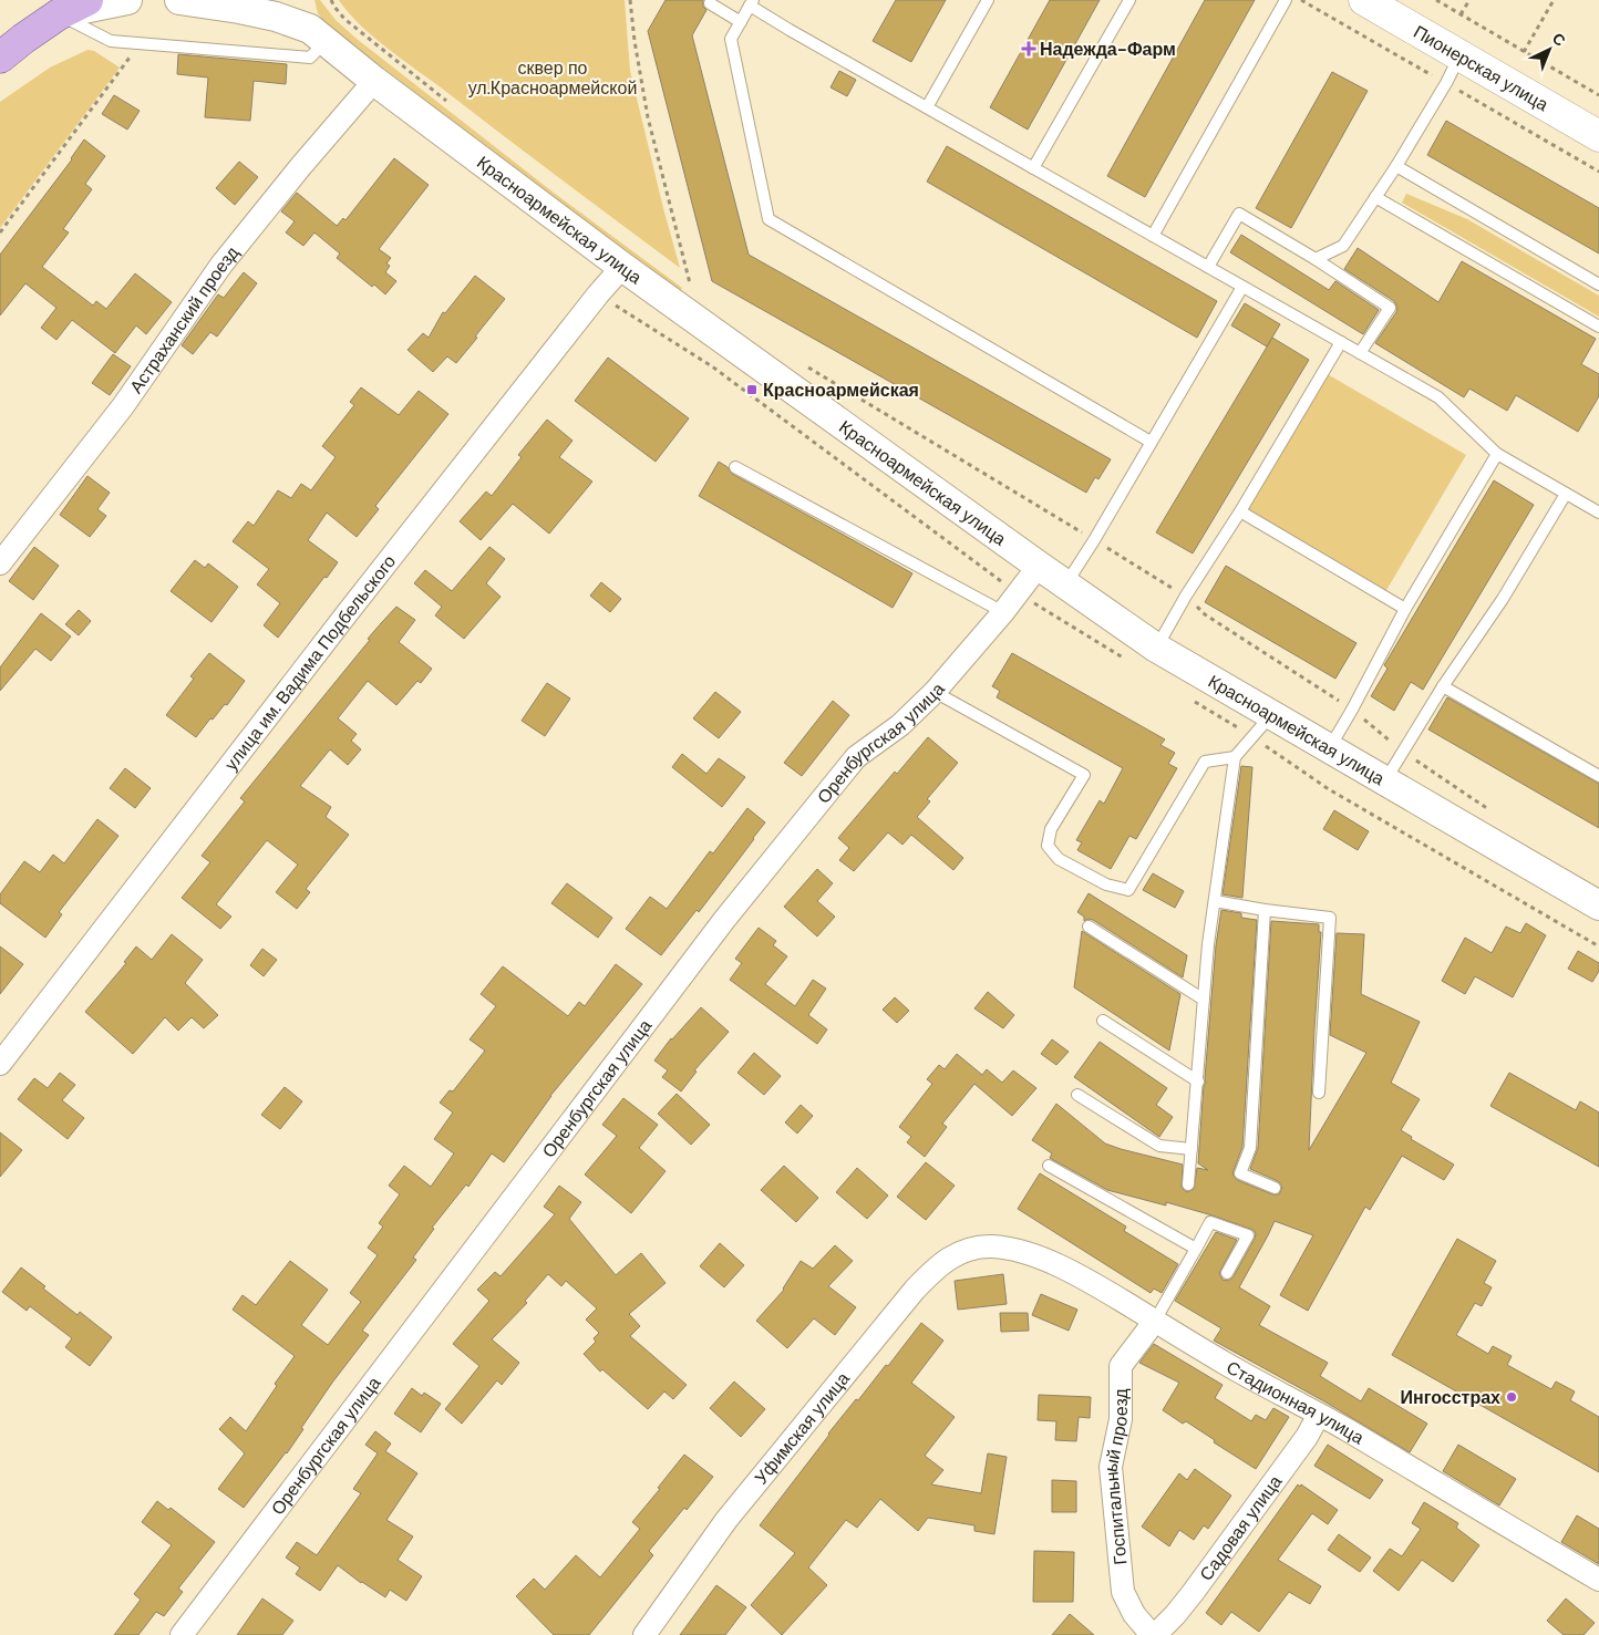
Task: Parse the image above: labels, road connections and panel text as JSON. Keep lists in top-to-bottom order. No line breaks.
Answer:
{"streets":{"main road":["Пионерская улица"],"street":["Красноармейская улица","Астраханский проезд","улица им. Вадима Подбельского","Оренбургская улица","Стадионная улица","Уфимская улица","Госпитальный проезд","Садовая улица"]},"crossings":[["Красноармейская улица","Астраханский проезд"],["Красноармейская улица","улица им. Вадима Подбельского"],["Красноармейская улица","Оренбургская улица"],["Стадионная улица","Уфимская улица"],["Стадионная улица","Госпитальный проезд"],["Стадионная улица","Садовая улица"],["Госпитальный проезд","Садовая улица"]],"parks":["сквер по ул.Красноармейской"],"places":{"health":["Надежда-Фарм"],"transit":["Красноармейская"],"other":["Ингосстрах"]},"north":"top right"}
